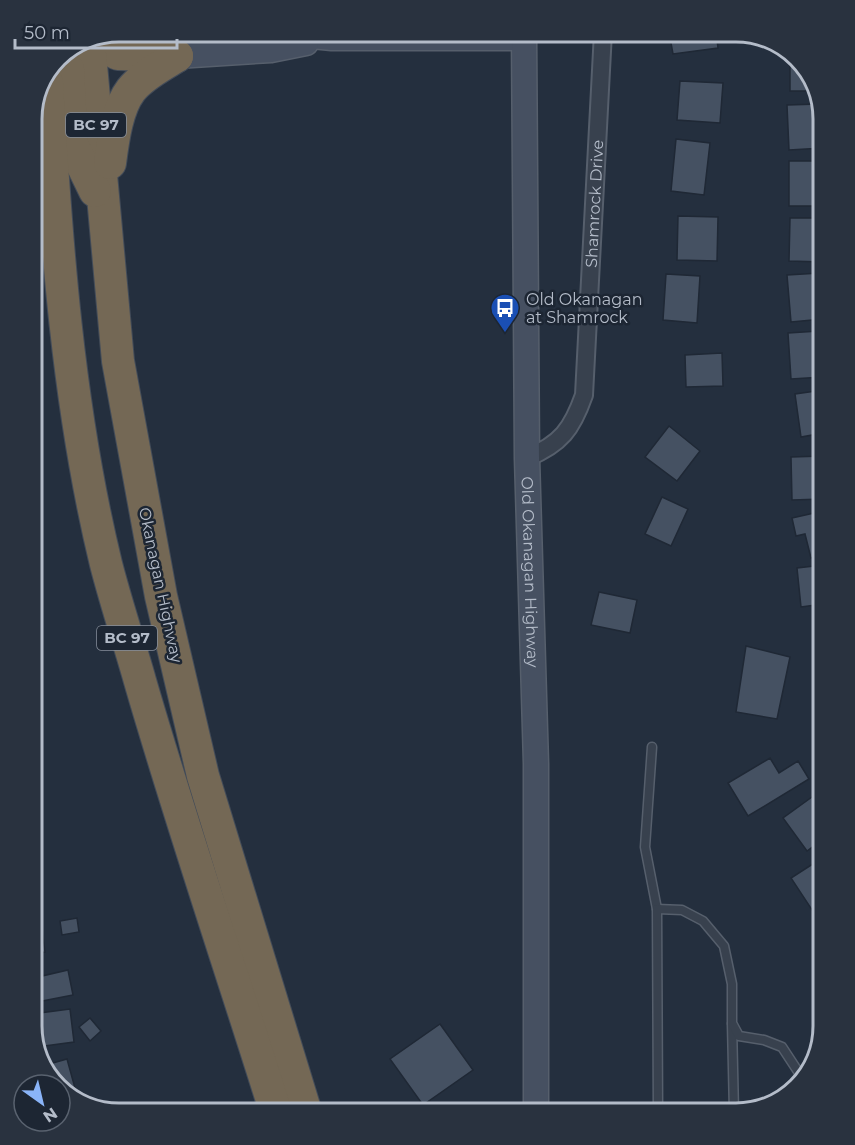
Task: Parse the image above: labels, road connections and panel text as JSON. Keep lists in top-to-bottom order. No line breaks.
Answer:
{"streets":{"highway":["BC 97","Okanagan Highway"],"street":["Shamrock Drive","Old Okanagan Highway"]},"crossings":[["Shamrock Drive","Old Okanagan Highway"]],"places":{"bus stop":["Old Okanagan at Shamrock"]},"scale_bar":"50 m","north":"bottom right"}
